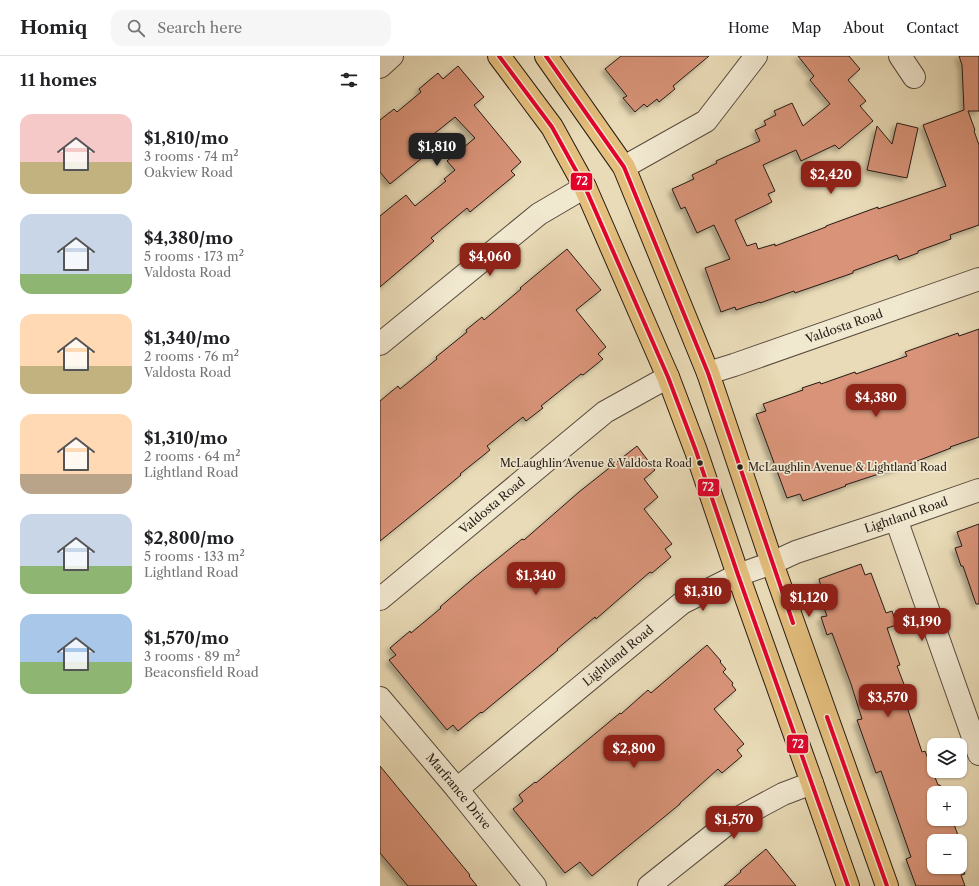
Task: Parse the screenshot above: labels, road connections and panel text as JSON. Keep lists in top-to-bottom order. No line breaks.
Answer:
{"streets":{"street":["Valdosta Road","Lightland Road","Marfrance Drive"]},"crossings":[["Lightland Road","Marfrance Drive"]],"places":["McLaughlin Avenue & Valdosta Road","McLaughlin Avenue & Lightland Road"],"lines":["transit line 72"],"page":{"header":"Homiq","search":"Search here","nav":["Home","Map","About","Contact"],"heading":"11 homes","list":[{"name":"$1,810/mo","note":"3 rooms · 74 m² · Oakview Road"},{"name":"$4,380/mo","note":"5 rooms · 173 m² · Valdosta Road"},{"name":"$1,340/mo","note":"2 rooms · 76 m² · Valdosta Road"},{"name":"$1,310/mo","note":"2 rooms · 64 m² · Lightland Road"},{"name":"$2,800/mo","note":"5 rooms · 133 m² · Lightland Road"},{"name":"$1,570/mo","note":"3 rooms · 89 m² · Beaconsfield Road"}],"price":["$1,810","$2,420","$4,060","$4,380","$1,340","$1,310","$1,120","$1,190","$3,570","$2,800","$1,570"],"map_buttons":["+","−"]}}
